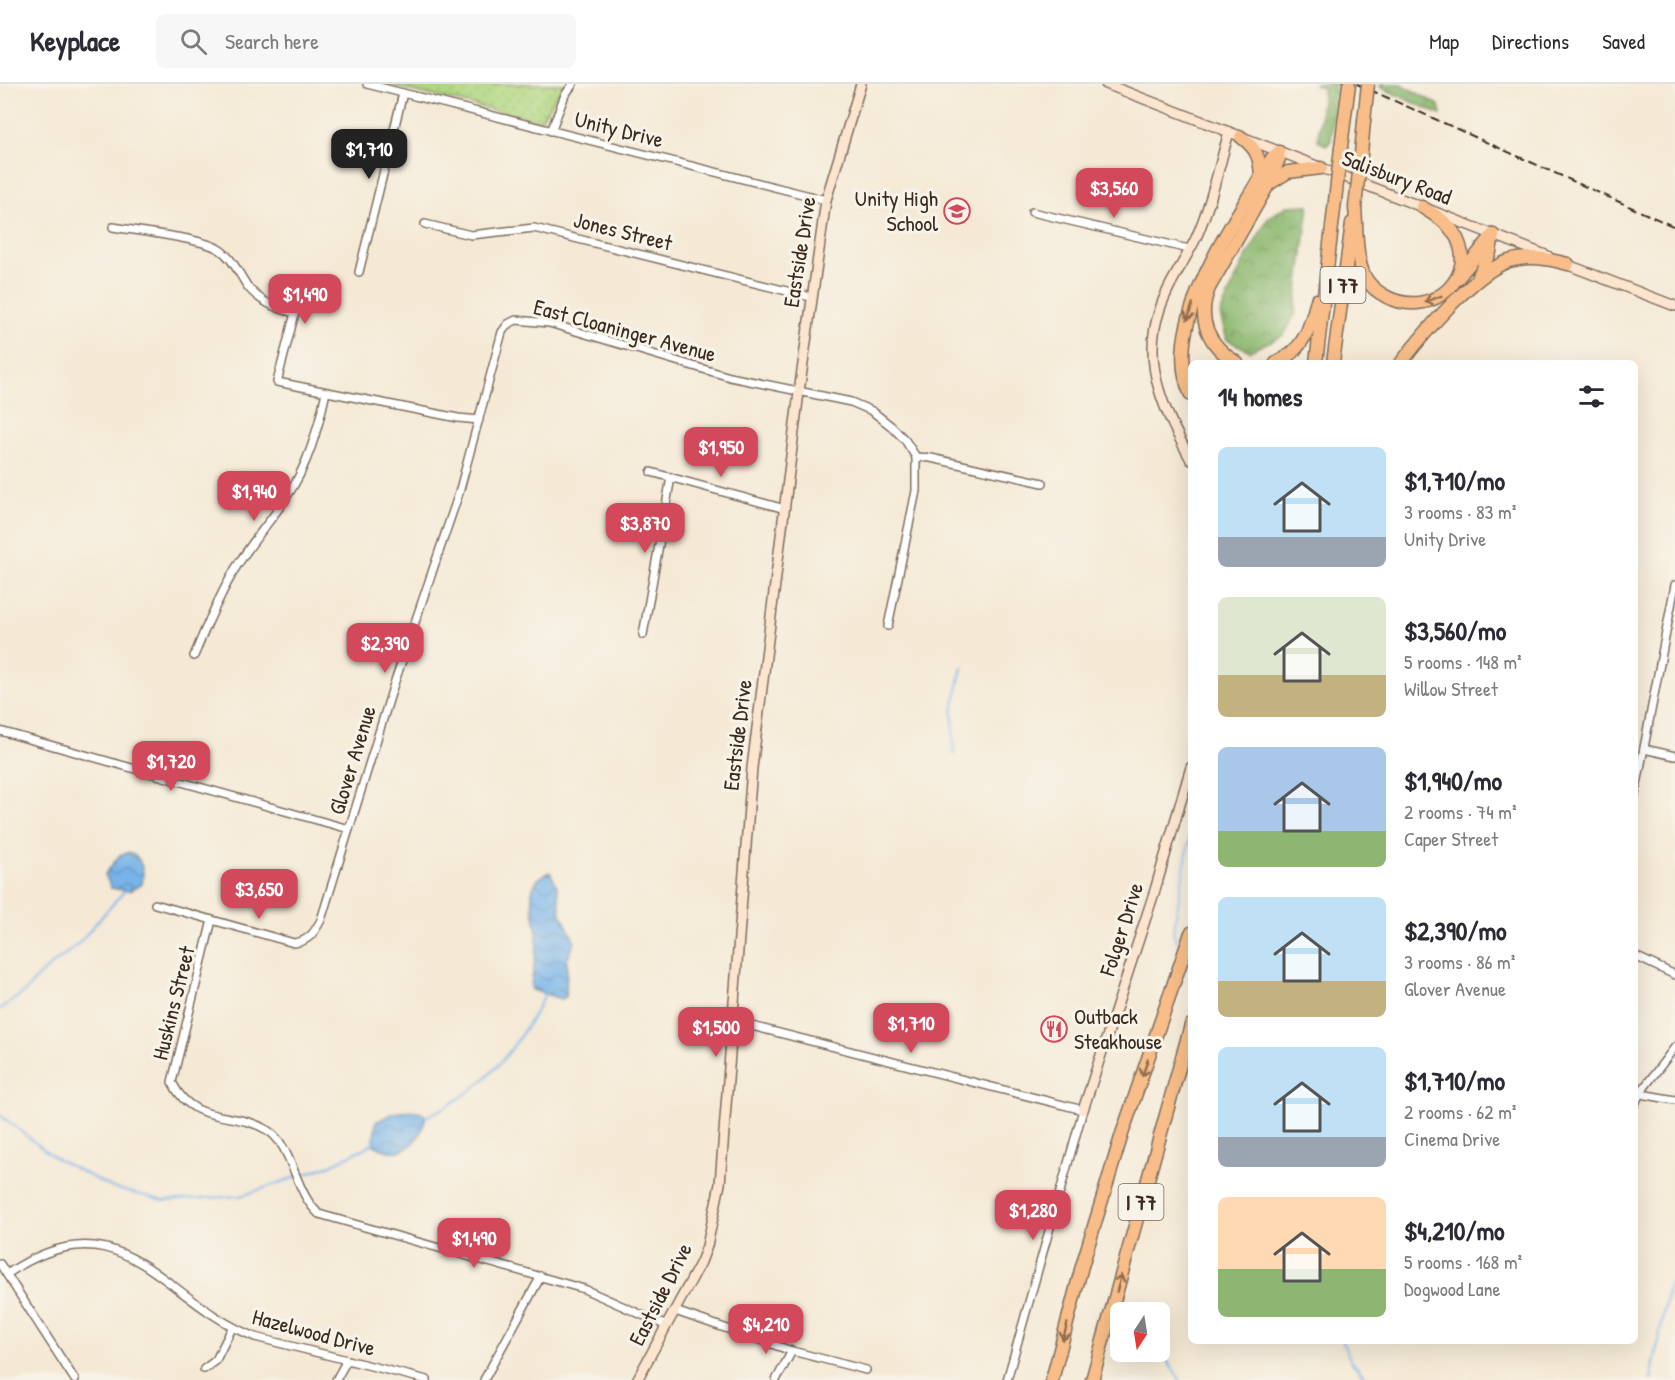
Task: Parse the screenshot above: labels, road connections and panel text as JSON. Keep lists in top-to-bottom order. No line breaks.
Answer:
{"streets":{"highway":["I 77"],"street":["Unity Drive","Salisbury Road","Jones Street","Eastside Drive","East Cloaninger Avenue","Glover Avenue","Folger Drive","Huskins Street","Hazelwood Drive"]},"crossings":[["Unity Drive","Eastside Drive"],["Jones Street","Eastside Drive"],["Eastside Drive","East Cloaninger Avenue"],["East Cloaninger Avenue","Glover Avenue"],["Glover Avenue","Huskins Street"]],"places":{"school or university":["Unity High School"],"restaurant":["Outback Steakhouse"]},"north":"bottom","page":{"header":"Keyplace","search":"Search here","nav":["Map","Directions","Saved"],"price":["$1,710","$3,560","$1,490","$1,950","$1,940","$3,870","$2,390","$1,720","$3,650","$1,710","$1,500","$1,280","$1,490","$4,210"],"heading":"14 homes","list":[{"name":"$1,710/mo","note":"3 rooms · 83 m² · Unity Drive"},{"name":"$3,560/mo","note":"5 rooms · 148 m² · Willow Street"},{"name":"$1,940/mo","note":"2 rooms · 74 m² · Caper Street"},{"name":"$2,390/mo","note":"3 rooms · 86 m² · Glover Avenue"},{"name":"$1,710/mo","note":"2 rooms · 62 m² · Cinema Drive"},{"name":"$4,210/mo","note":"5 rooms · 168 m² · Dogwood Lane"}]}}
